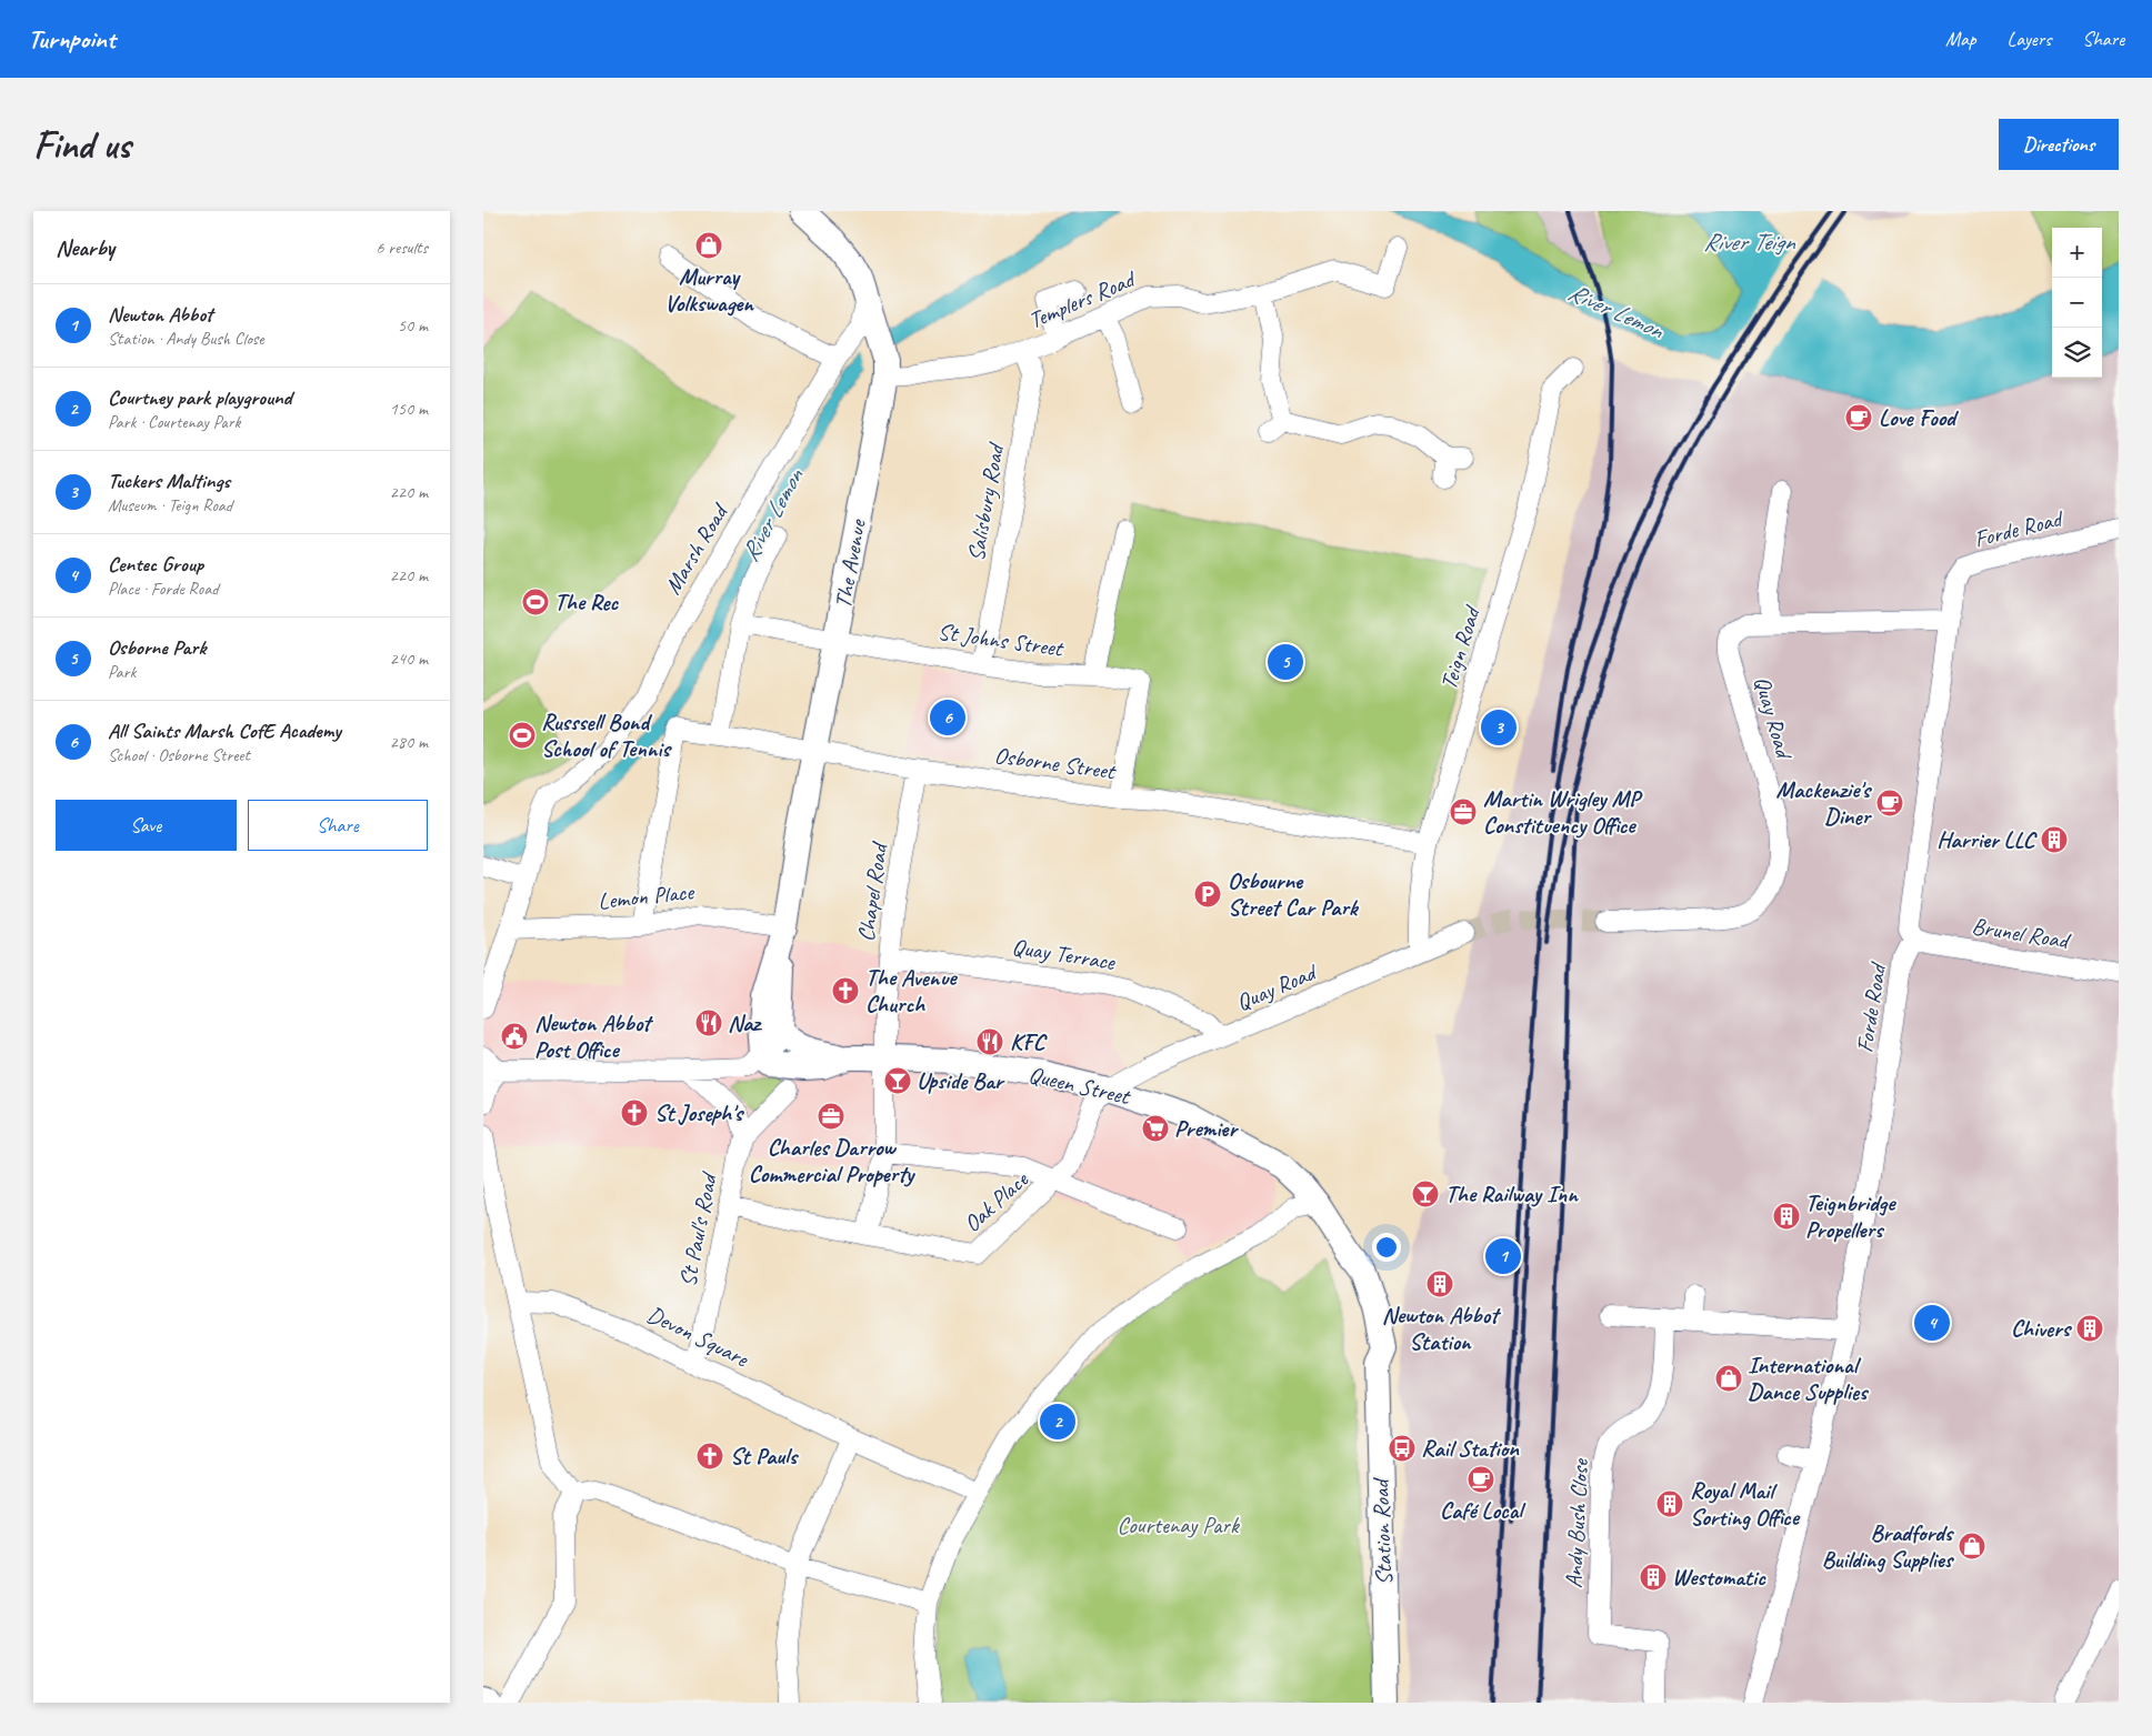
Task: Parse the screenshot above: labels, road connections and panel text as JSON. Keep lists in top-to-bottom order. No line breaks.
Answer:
{"streets":{"main road":["The Avenue","Queen Street","Station Road"],"street":["Templers Road","Salisbury Road","Forde Road","Marsh Road","St Johns Street","Teign Road","Quay Road","Osborne Street","Chapel Road","Lemon Place","Brunel Road","Quay Terrace","Oak Place","St Paul's Road","Devon Square","Andy Bush Close"]},"crossings":[["Templers Road","Salisbury Road"],["Templers Road","The Avenue"],["Salisbury Road","St Johns Street"],["Forde Road","Quay Road"],["Forde Road","Brunel Road"],["Marsh Road","The Avenue"],["The Avenue","St Johns Street"],["The Avenue","Osborne Street"],["The Avenue","Lemon Place"],["The Avenue","Queen Street"],["St Johns Street","Osborne Street"],["Teign Road","Quay Road"],["Teign Road","Osborne Street"],["Quay Road","Quay Terrace"],["Quay Road","Queen Street"],["Quay Road","Oak Place"],["Osborne Street","Chapel Road"],["Osborne Street","Lemon Place"],["Chapel Road","Quay Terrace"],["Chapel Road","Queen Street"],["Queen Street","Oak Place"],["Queen Street","Station Road"],["Oak Place","St Paul's Road"],["St Paul's Road","Devon Square"]],"water":["River Teign","River Lemon"],"parks":["Courtenay Park"],"places":{"shop":["Murray Volkswagen","International Dance Supplies","Bradfords Building Supplies"],"cafe":["Love Food","Mackenzie's Diner","Café Local"],"sports":["The Rec","Russsell Bond School of Tennis"],"office":["Martin Wrigley MP Constituency Office","Charles Darrow Commercial Property"],"building":["Harrier LLC","Teignbridge Propellers","Newton Abbot Station","Chivers","Royal Mail Sorting Office","Westomatic"],"parking":["Osbourne Street Car Park"],"church":["The Avenue Church","St Joseph's","St Pauls"],"restaurant":["Naz","KFC"],"public building":["Newton Abbot Post Office"],"bar":["Upside Bar","The Railway Inn"],"supermarket":["Premier"],"bus stop":["Rail Station"]},"page":{"header":"Turnpoint","nav":["Map","Layers","Share"],"buttons":["Directions",["Save","Share"]],"title":"Find us","heading":["Nearby","6 results"],"map_buttons":["+","−"],"list":[{"mark":"1","name":"Newton Abbot","note":"Station · Andy Bush Close","value":"50 m"},{"mark":"2","name":"Courtney park playground","note":"Park · Courtenay Park","value":"150 m"},{"mark":"3","name":"Tuckers Maltings","note":"Museum · Teign Road","value":"220 m"},{"mark":"4","name":"Centec Group","note":"Place · Forde Road","value":"220 m"},{"mark":"5","name":"Osborne Park","note":"Park","value":"240 m"},{"mark":"6","name":"All Saints Marsh CofE Academy","note":"School · Osborne Street","value":"280 m"}],"pins":["5","6","3","1","4","2"]}}
